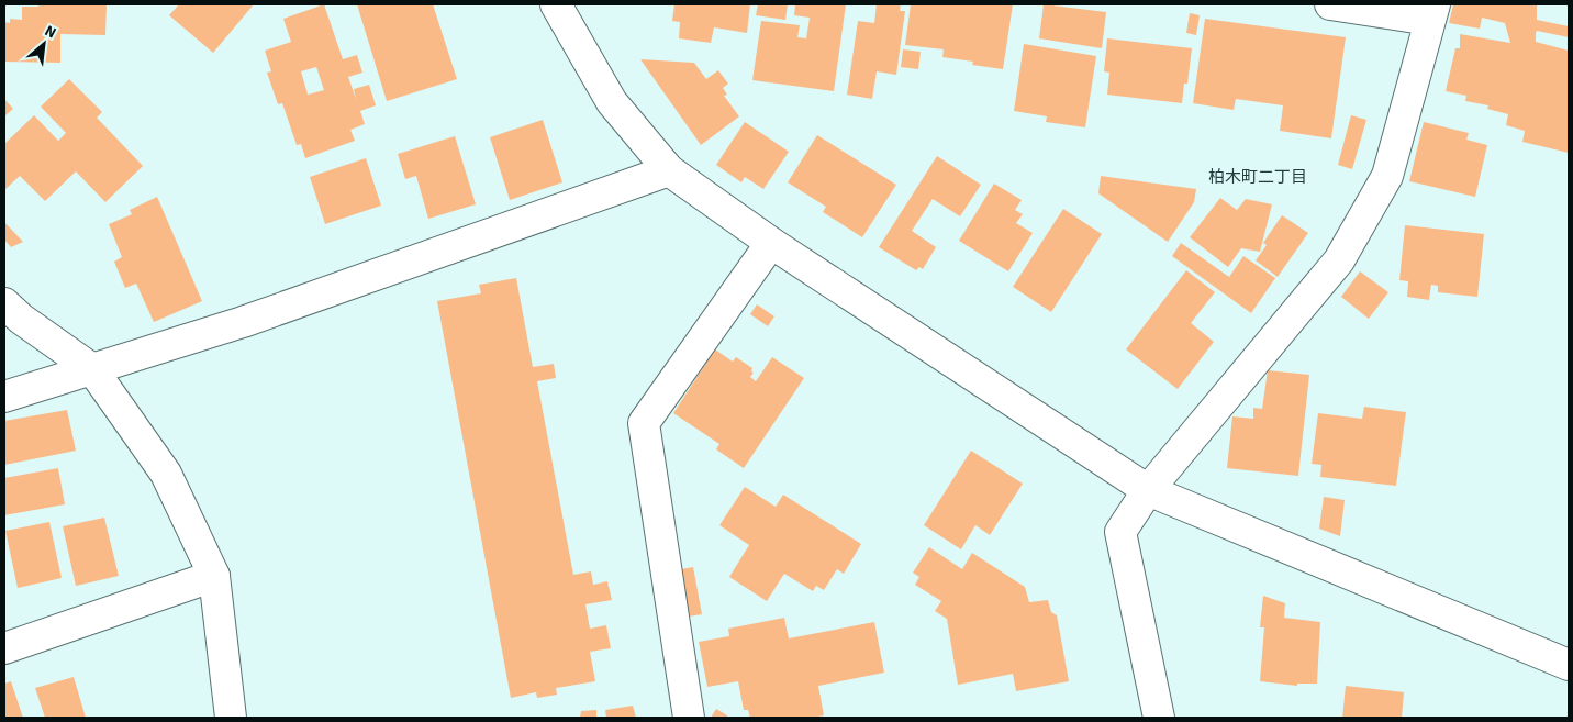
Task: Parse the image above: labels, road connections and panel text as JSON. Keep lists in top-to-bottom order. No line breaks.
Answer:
{"districts":["柏木町二丁目"],"north":"top right"}
